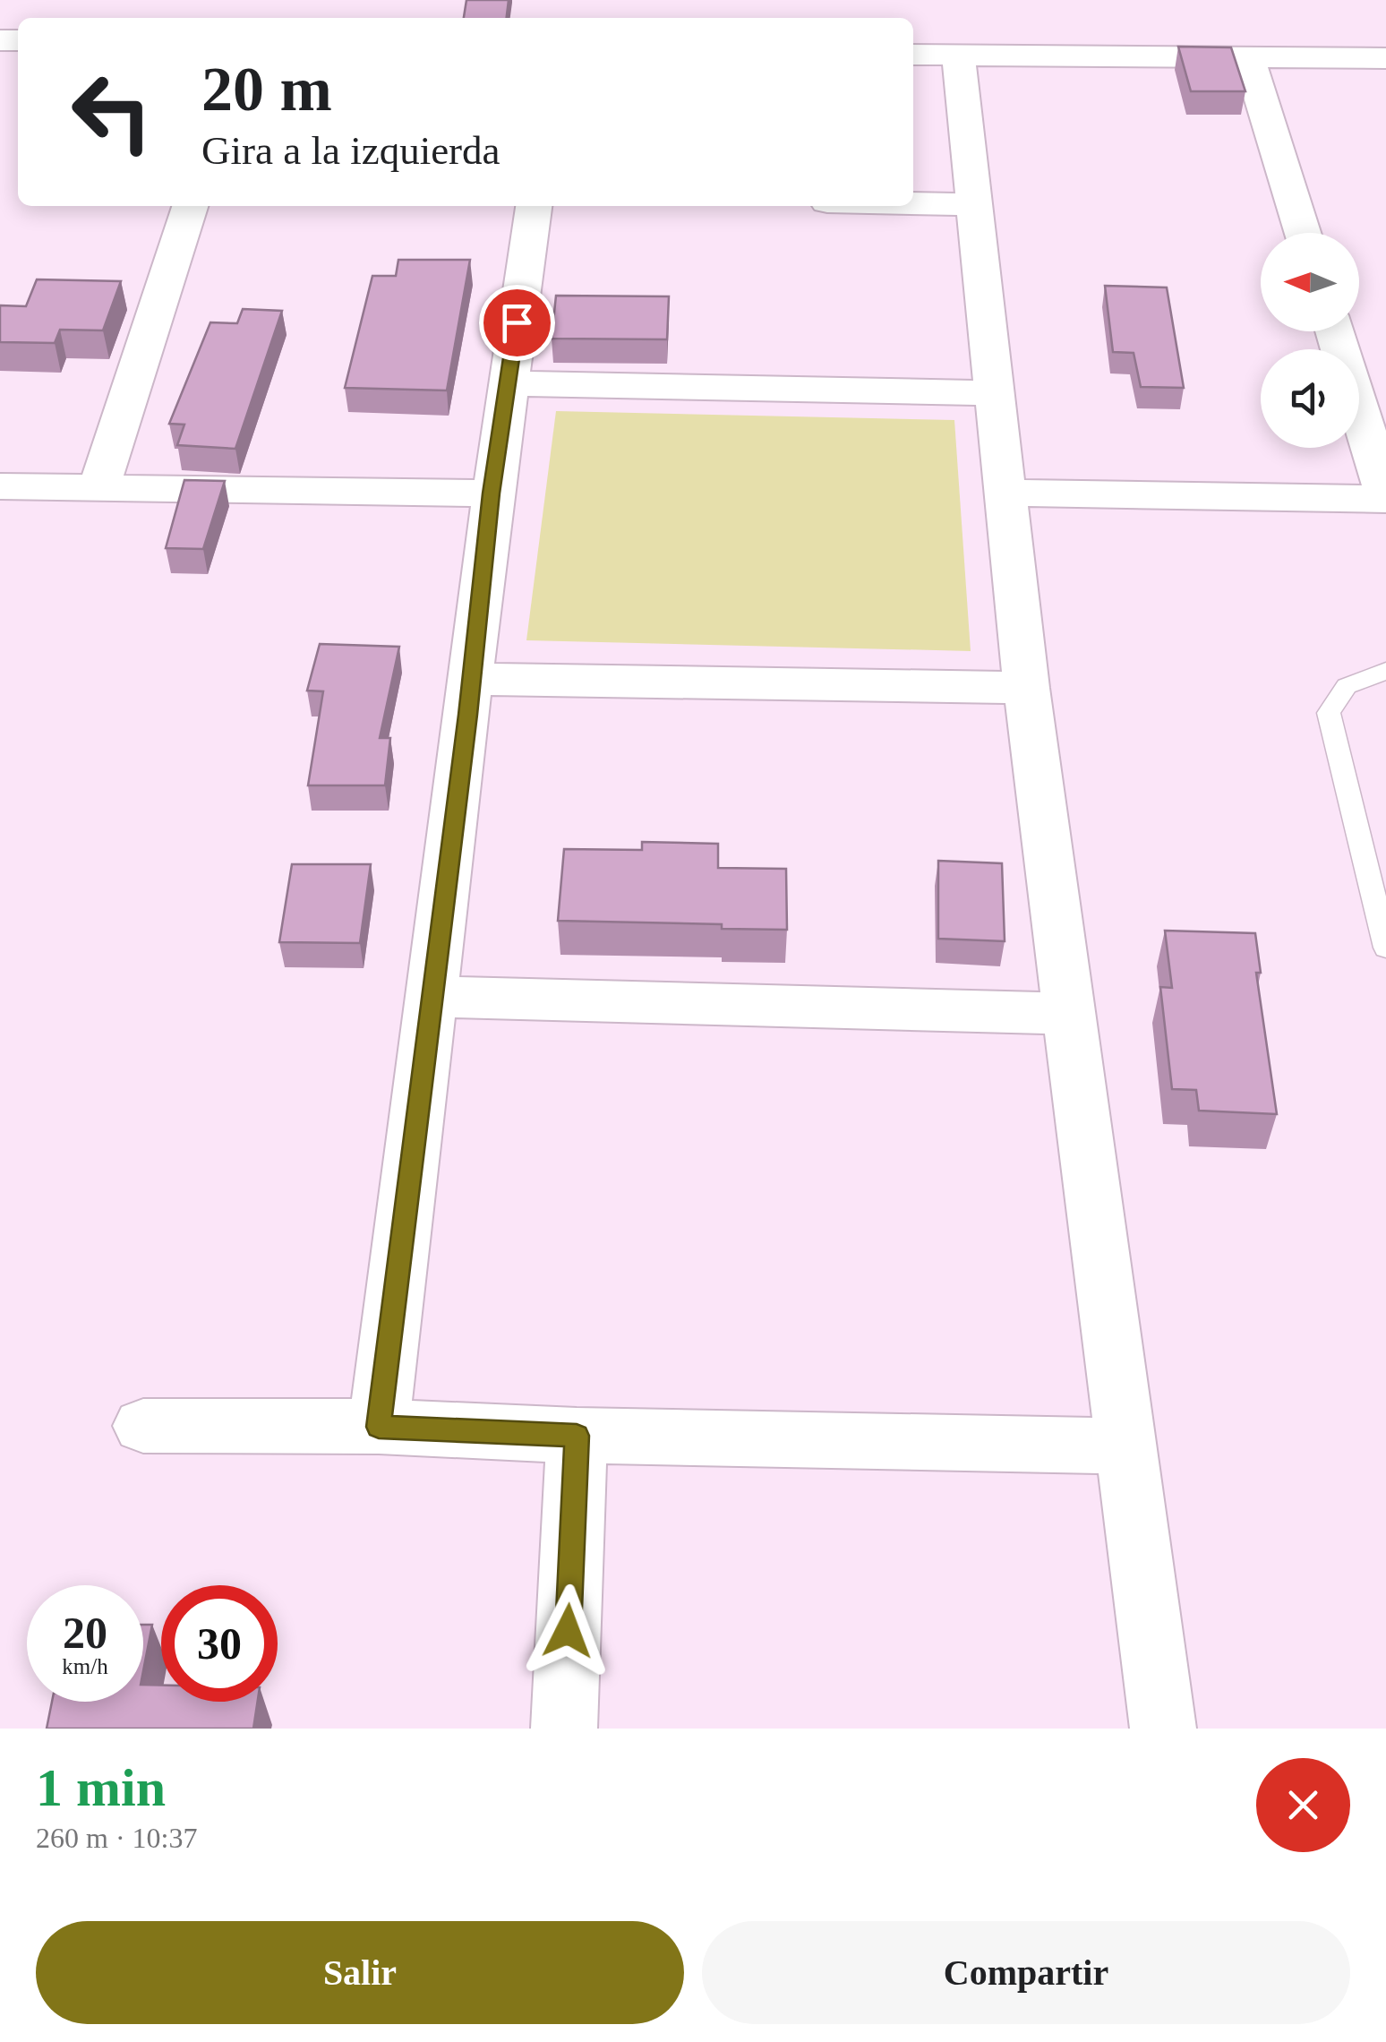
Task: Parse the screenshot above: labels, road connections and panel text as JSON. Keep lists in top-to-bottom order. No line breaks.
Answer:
{"north":"left","page":{"turn":["20 m","Gira a la izquierda"],"speed":"20 km/h","limit":"30","heading":["1 min","260 m · 10:37"],"buttons":["Salir","Compartir"]}}
